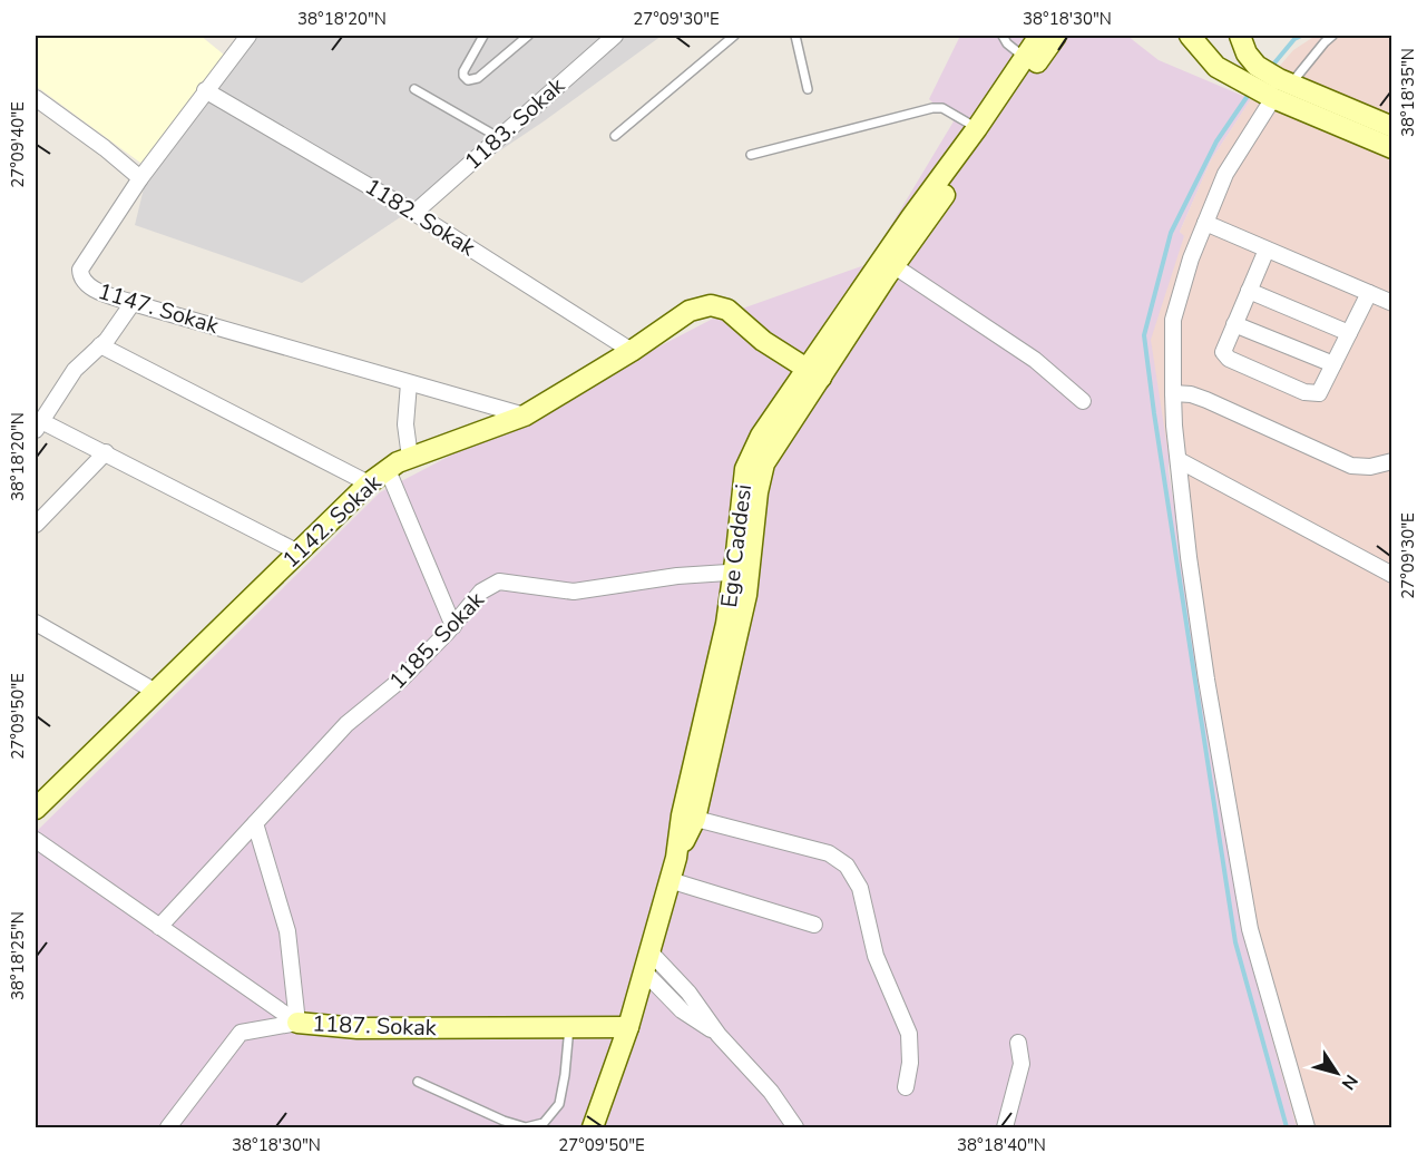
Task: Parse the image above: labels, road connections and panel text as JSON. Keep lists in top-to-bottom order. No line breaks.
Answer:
{"streets":{"street":["1183. Sokak","1182. Sokak","1147. Sokak","1142. Sokak","Ege Caddesi","1185. Sokak","1187. Sokak"]},"crossings":[["1183. Sokak","1182. Sokak"],["1182. Sokak","1147. Sokak"],["1182. Sokak","1142. Sokak"],["1147. Sokak","1142. Sokak"],["1142. Sokak","Ege Caddesi"],["Ege Caddesi","1185. Sokak"],["Ege Caddesi","1187. Sokak"]],"north":"bottom right","coordinates":["38°18'20\"N","27°09'30\"E","38°18'30\"N","38°18'35\"N","27°09'40\"E","27°09'50\"E","38°18'25\"N","38°18'40\"N"]}
